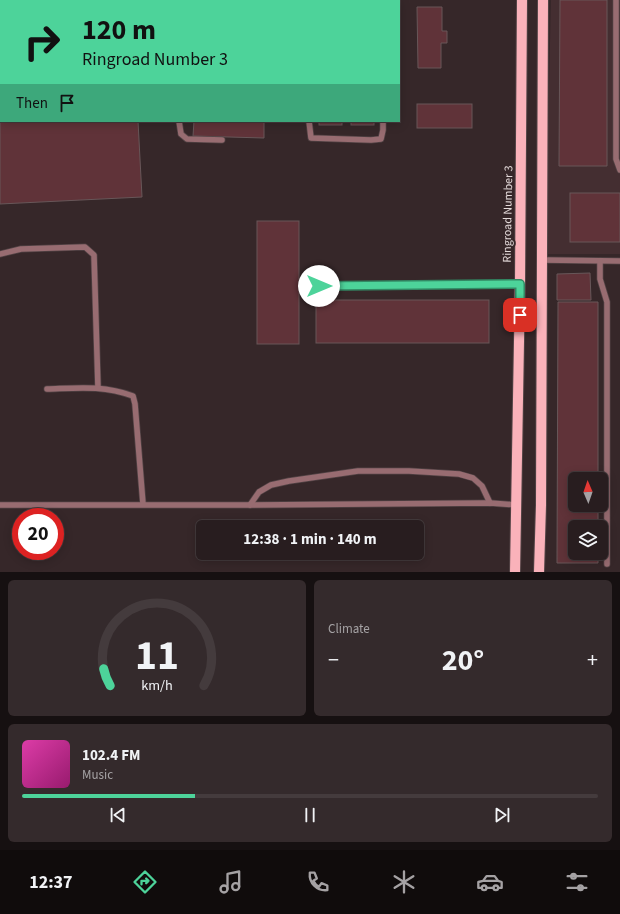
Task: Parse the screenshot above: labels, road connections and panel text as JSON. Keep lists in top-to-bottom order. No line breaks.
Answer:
{"streets":{"main road":["Ringroad Number 3"]},"north":"top","page":{"turn":["120 m","Ringroad Number 3"],"then":"Then","limit":"20","trip":"12:38 · 1 min · 140 m","tile":"Climate","heat":["−","20°","+"],"song":["102.4 FM","Music"],"tabs":"12:37","gauge":["11","km/h"]}}
